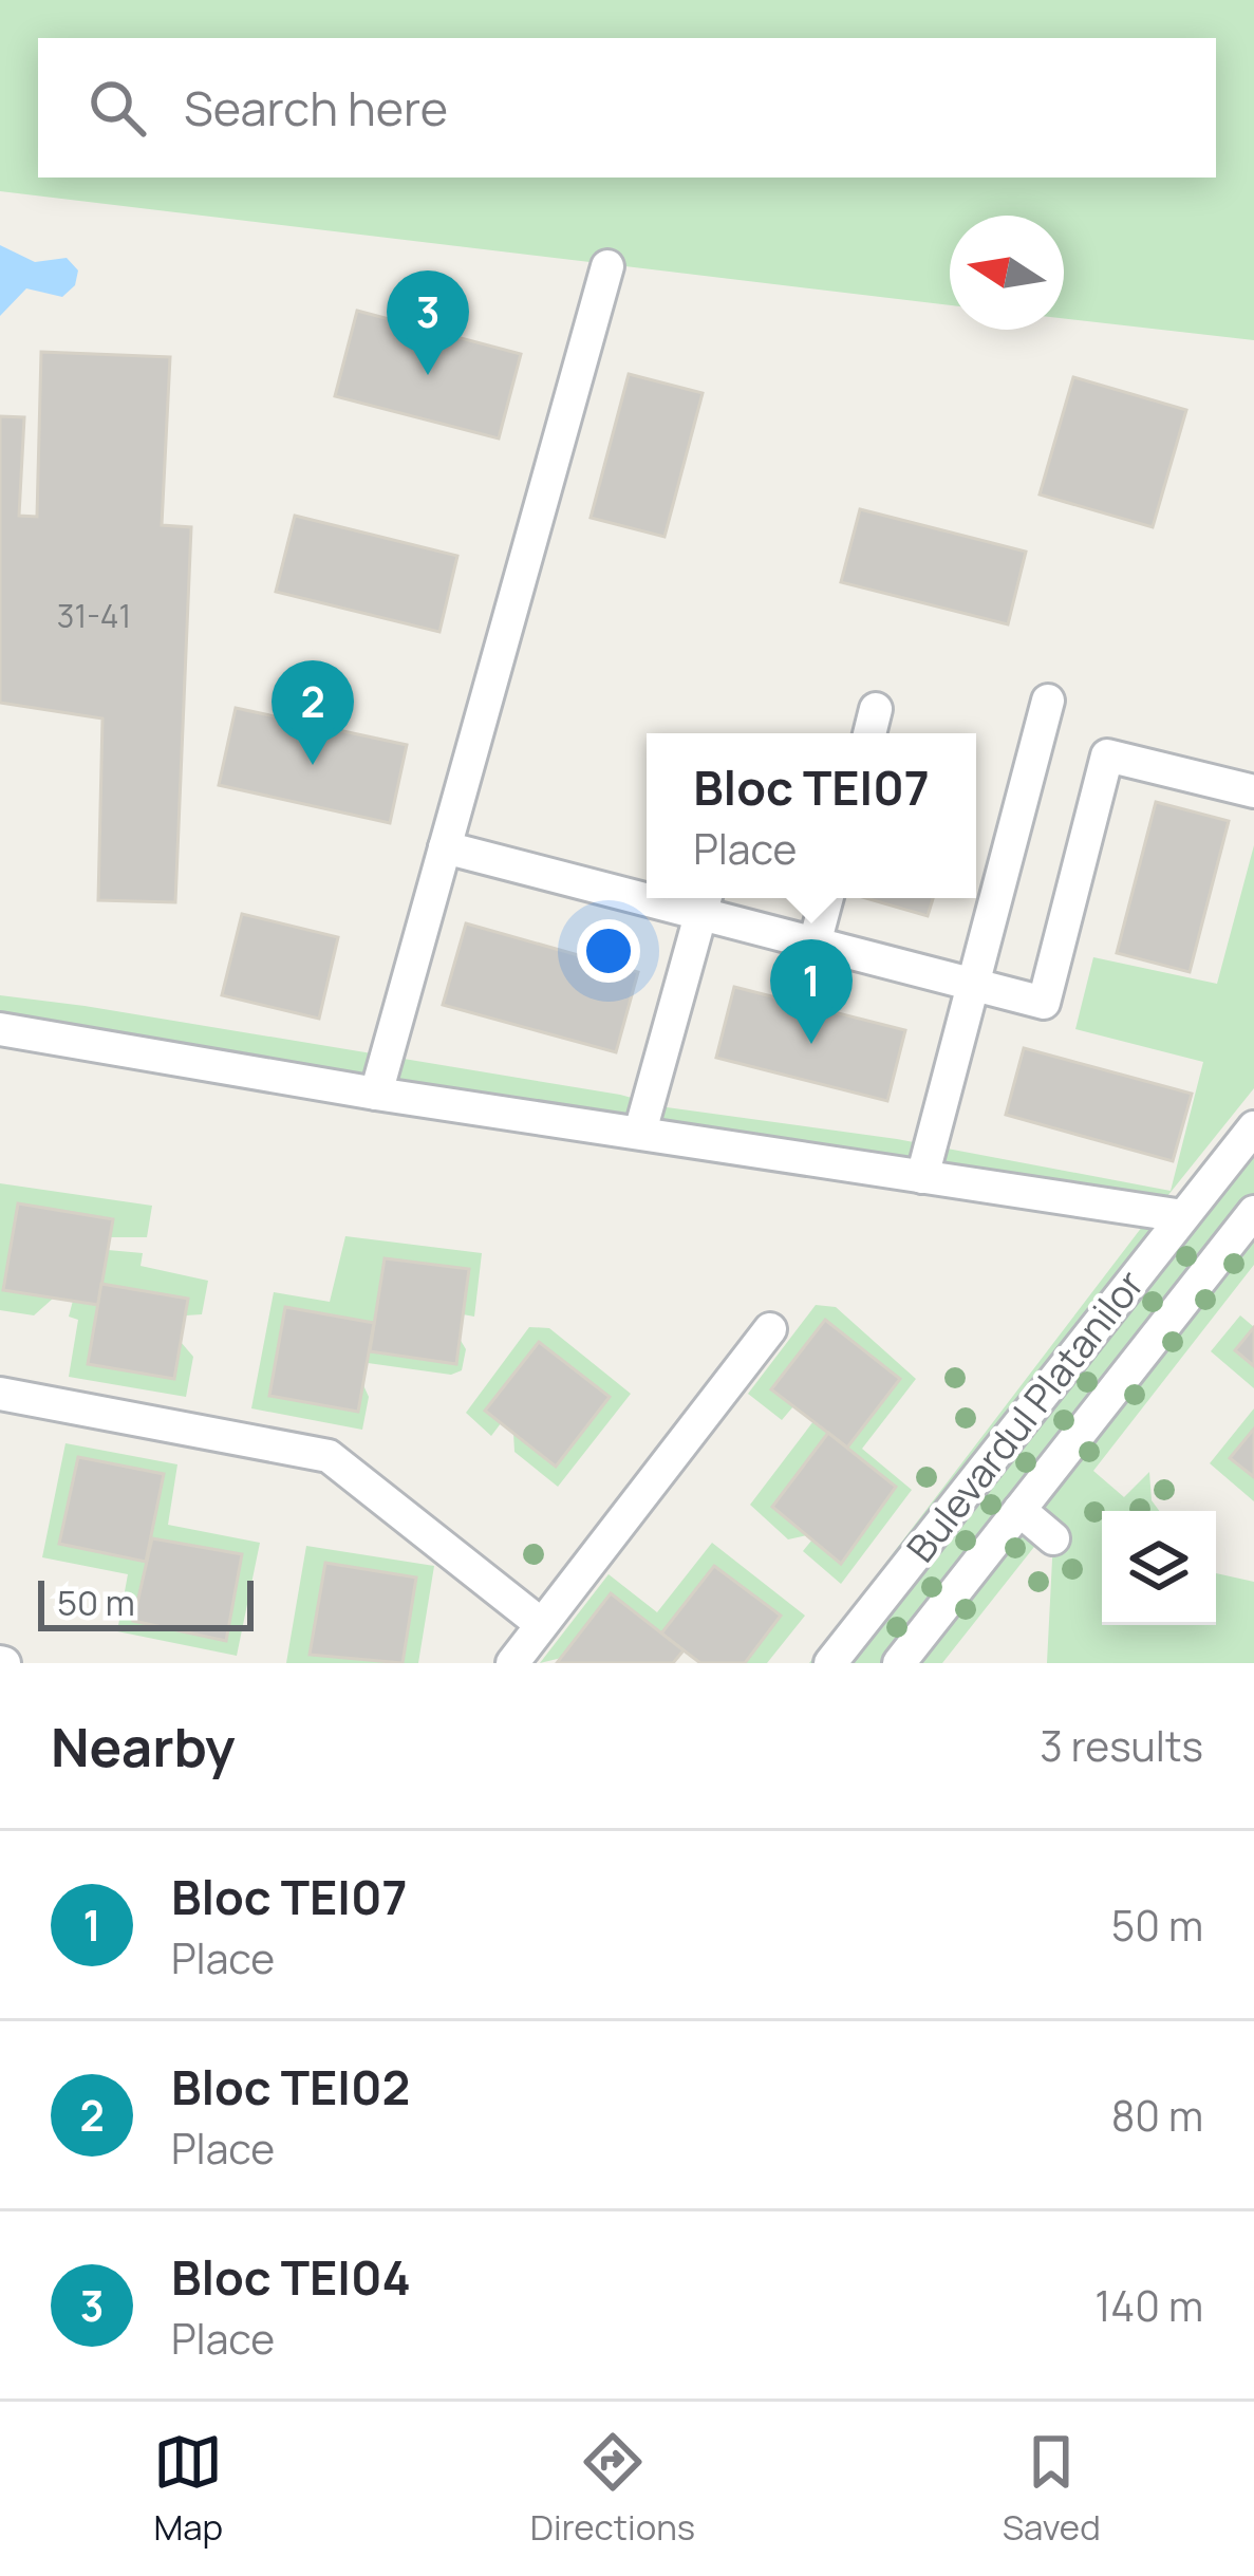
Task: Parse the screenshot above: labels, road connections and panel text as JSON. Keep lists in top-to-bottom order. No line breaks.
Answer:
{"streets":{"street":["Bulevardul Platanilor"]},"house_numbers":["31-41"],"scale_bar":"50 m","north":"left","page":{"search":"Search here","pins":["3","2","1"],"popup":["Bloc TEI07","Place"],"scale":"50 m","heading":["Nearby","3 results"],"list":[{"mark":"1","name":"Bloc TEI07","note":"Place","value":"50 m"},{"mark":"2","name":"Bloc TEI02","note":"Place","value":"80 m"},{"mark":"3","name":"Bloc TEI04","note":"Place","value":"140 m"}],"nav":["Map","Directions","Saved"]}}
